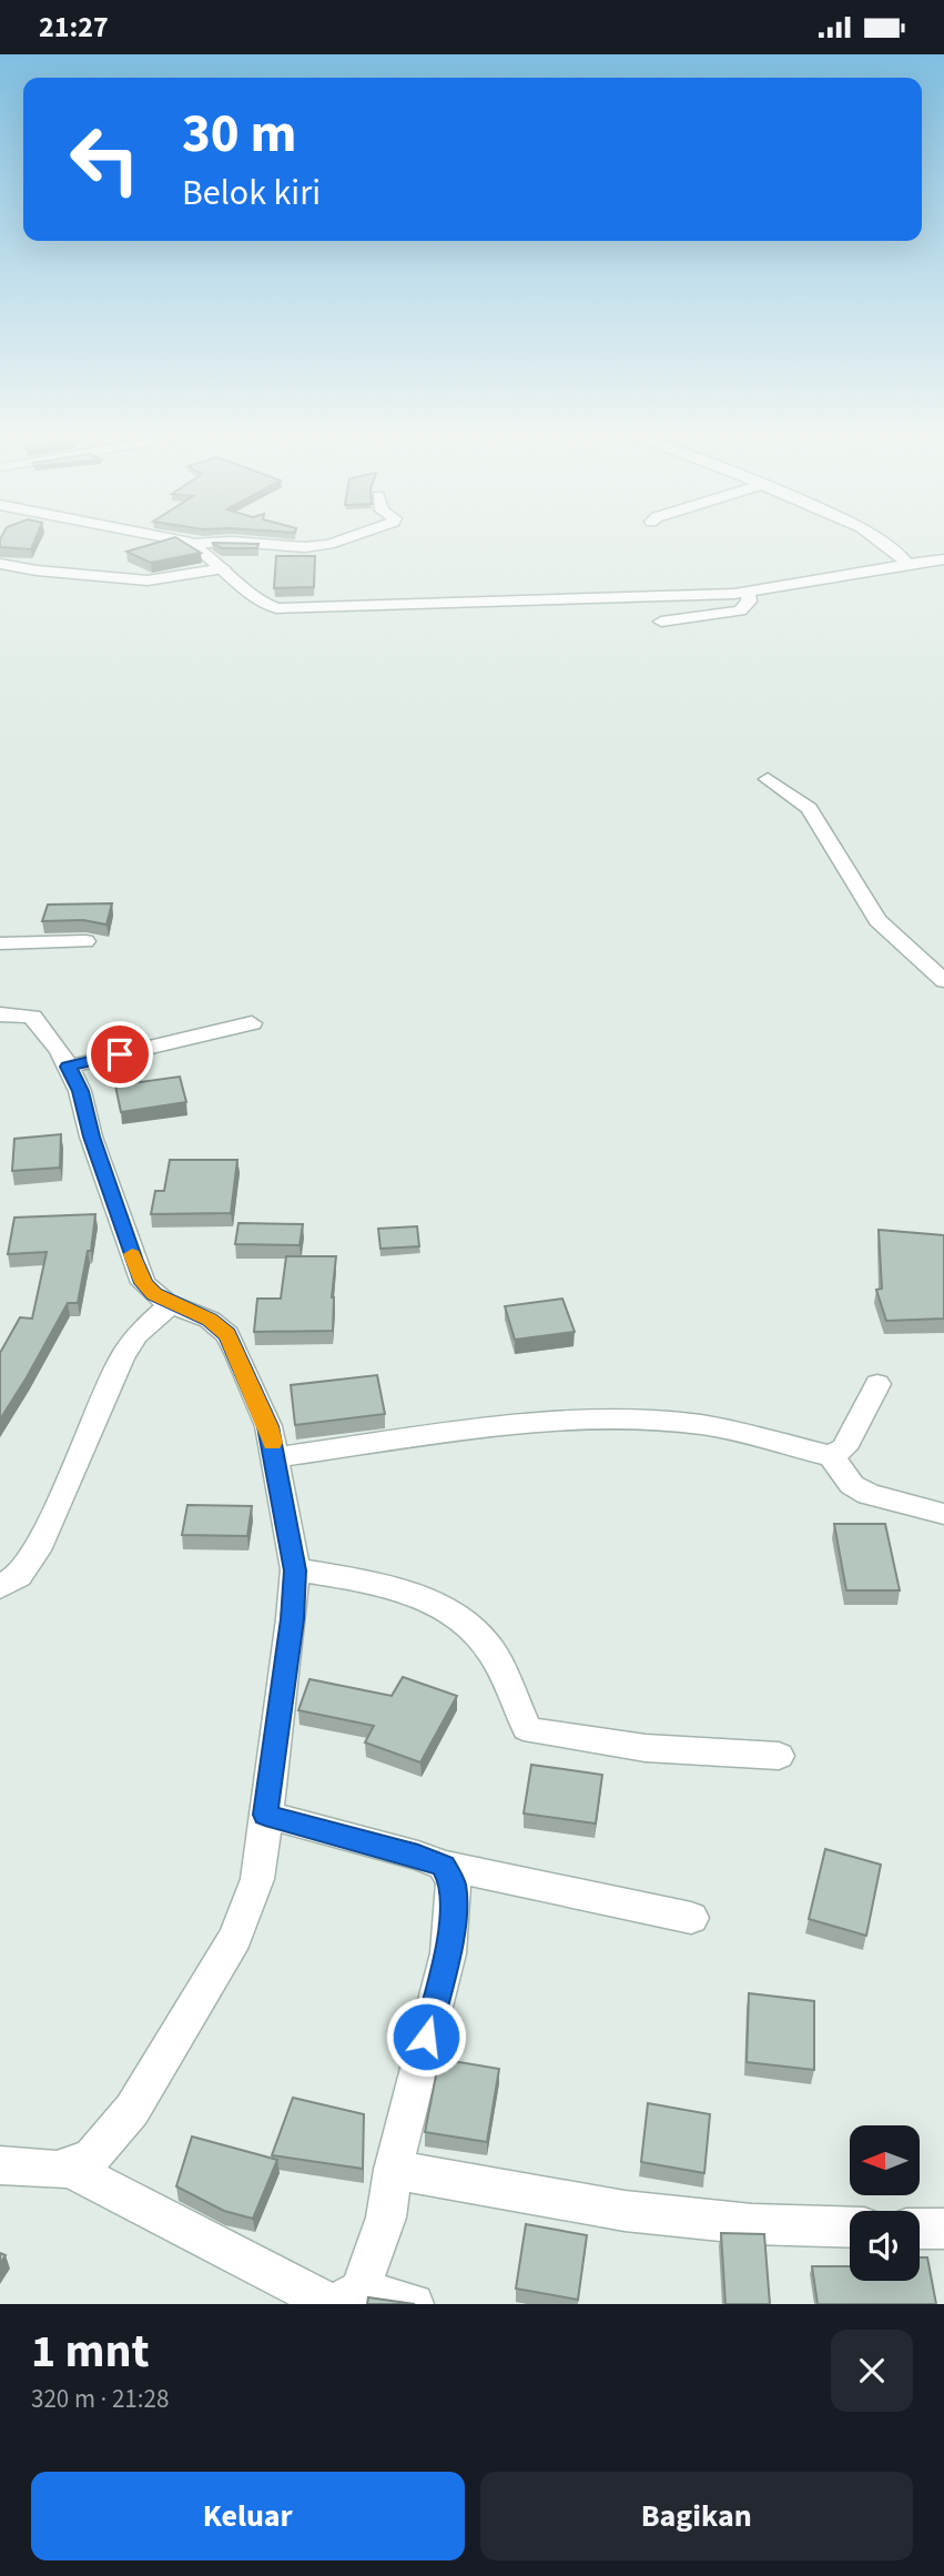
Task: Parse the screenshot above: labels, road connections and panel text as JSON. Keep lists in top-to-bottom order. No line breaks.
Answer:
{"north":"left","page":{"status":"21:27","turn":["30 m","Belok kiri"],"heading":["1 mnt","320 m · 21:28"],"buttons":["Keluar","Bagikan"]}}
